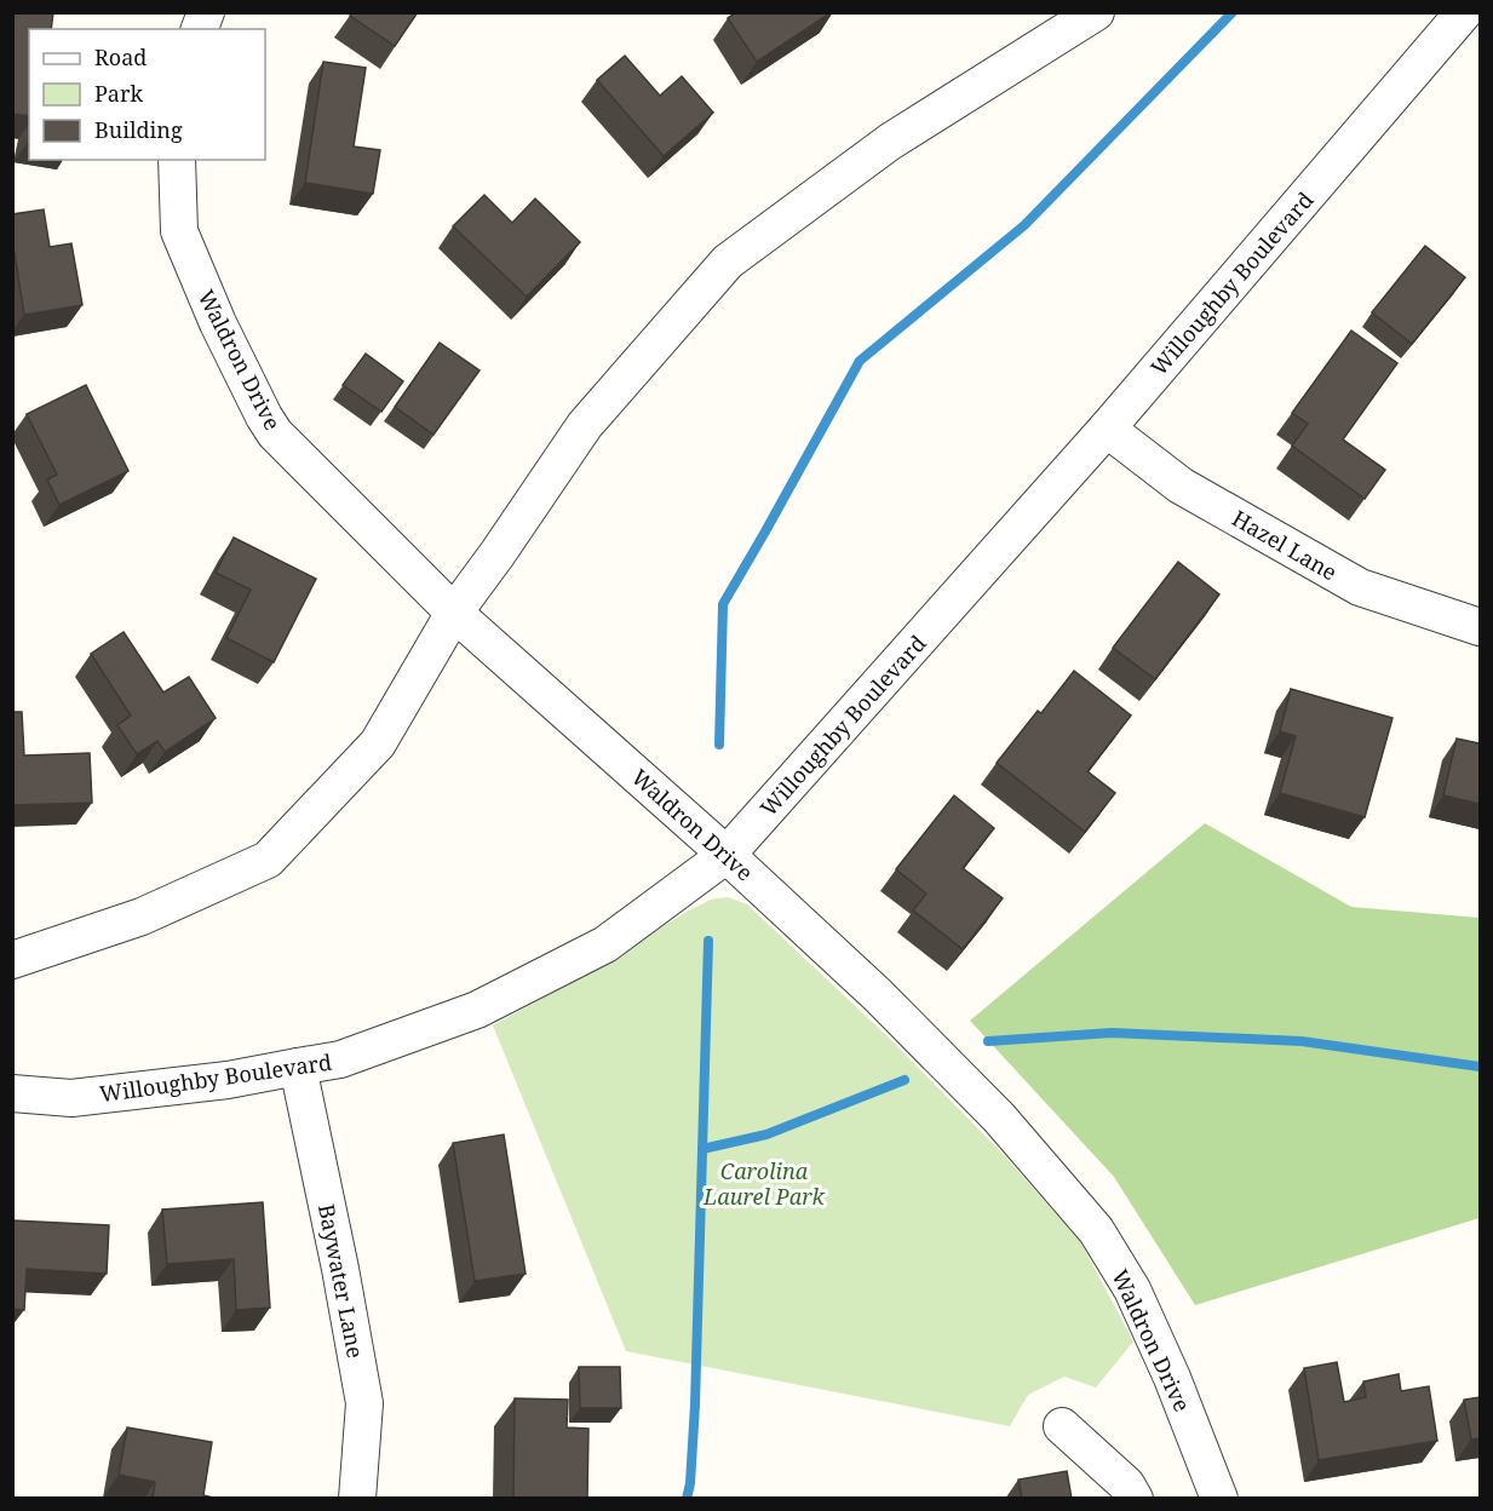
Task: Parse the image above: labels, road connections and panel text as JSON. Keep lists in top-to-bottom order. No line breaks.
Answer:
{"streets":{"street":["Willoughby Boulevard","Waldron Drive","Hazel Lane","Baywater Lane"]},"crossings":[["Willoughby Boulevard","Waldron Drive"],["Willoughby Boulevard","Hazel Lane"],["Willoughby Boulevard","Baywater Lane"]],"parks":["Carolina Laurel Park"],"legend":["Road","Park","Building"]}
